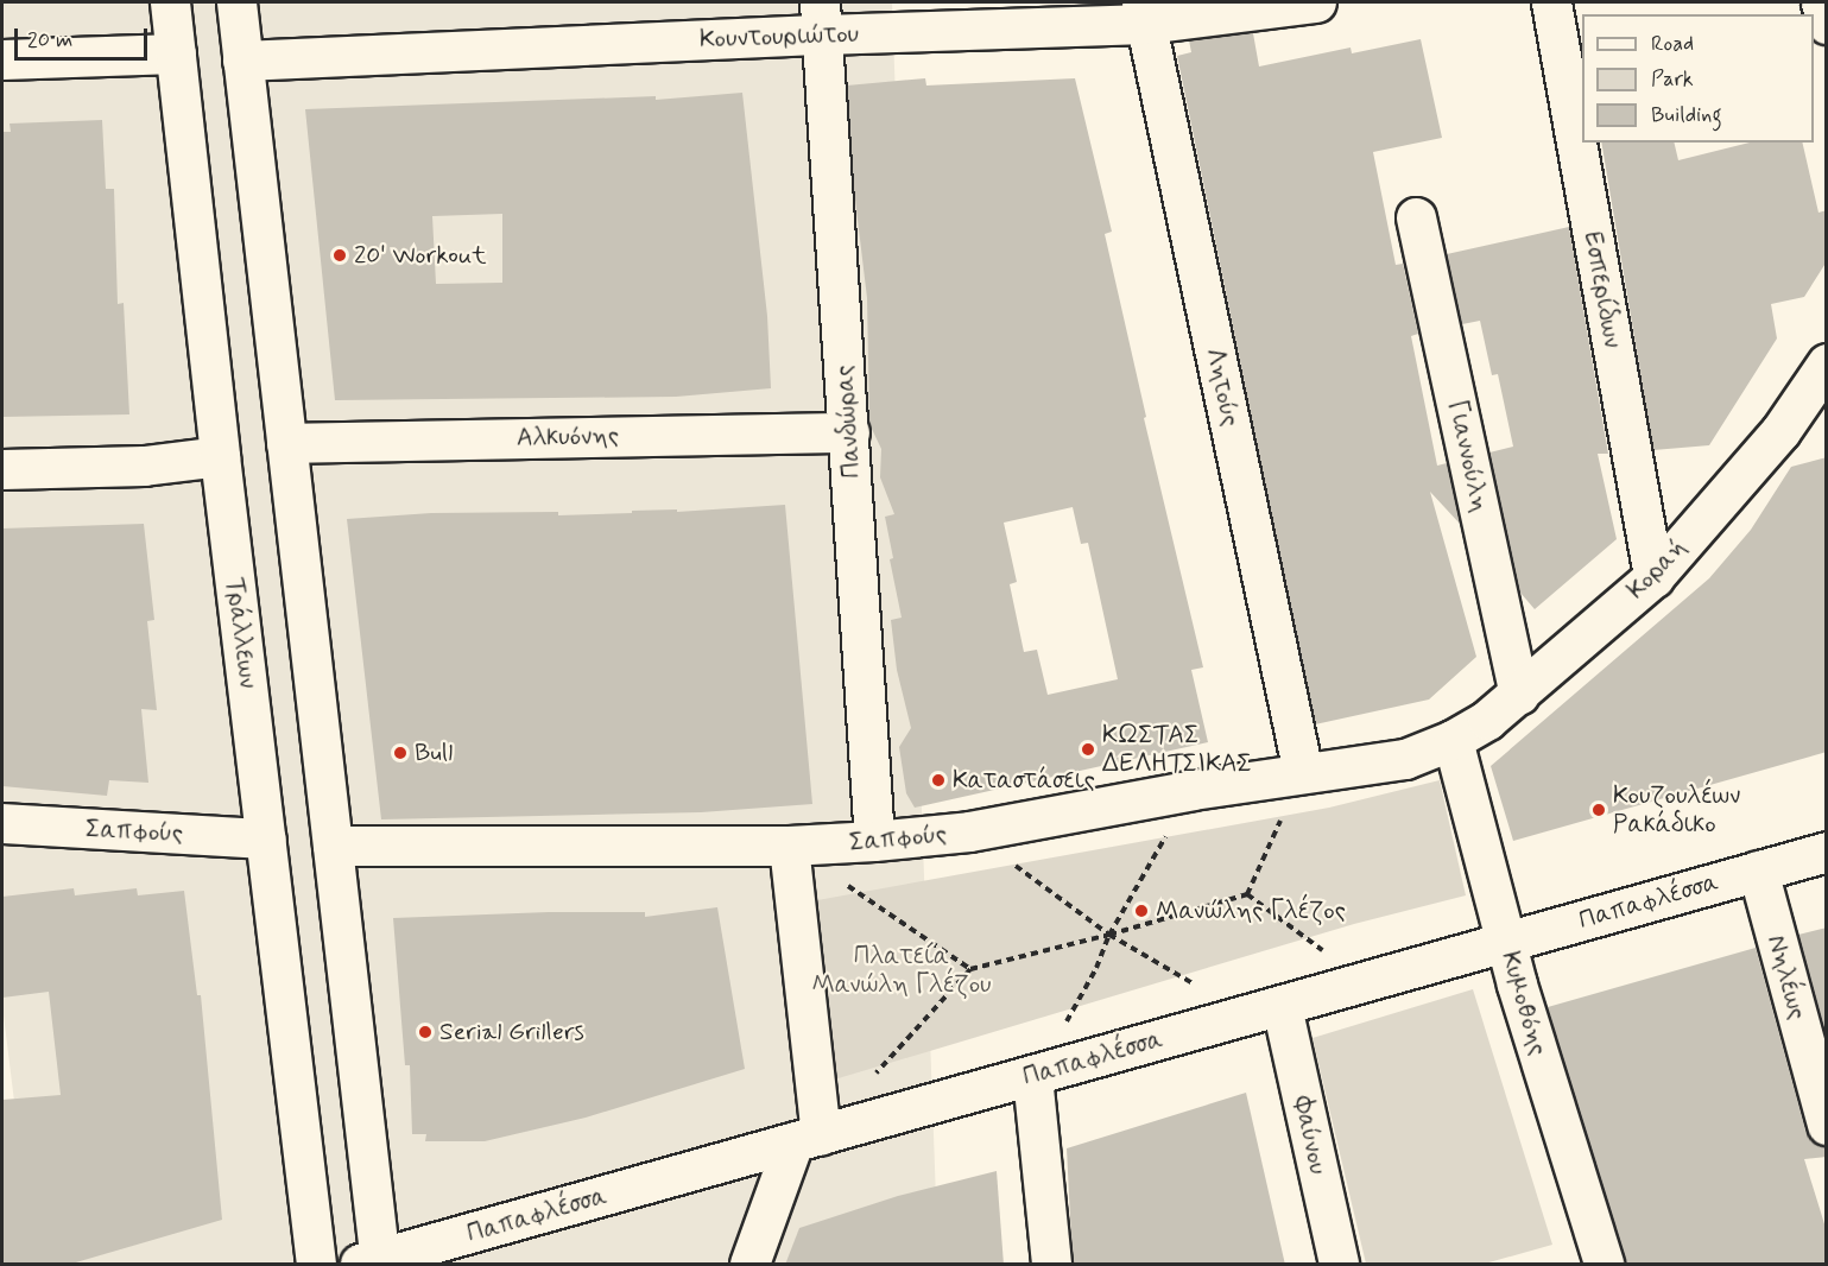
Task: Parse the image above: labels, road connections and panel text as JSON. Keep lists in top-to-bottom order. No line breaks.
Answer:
{"streets":{"street":["Κουντουριώτου","Εσπερίδων","Λητούς","Πανδώρας","Αλκυόνης","Γιαννούλη","Κοραή","Τράλλεων","Σαπφούς","Παπαφλέσσα","Νηλέως","Κυμοθόης","Φαύνου"]},"crossings":[["Κουντουριώτου","Λητούς"],["Κουντουριώτου","Πανδώρας"],["Εσπερίδων","Κοραή"],["Λητούς","Σαπφούς"],["Πανδώρας","Αλκυόνης"],["Πανδώρας","Σαπφούς"],["Γιαννούλη","Κοραή"],["Κοραή","Σαπφούς"],["Κοραή","Κυμοθόης"],["Τράλλεων","Σαπφούς"],["Σαπφούς","Κυμοθόης"],["Παπαφλέσσα","Νηλέως"],["Παπαφλέσσα","Κυμοθόης"],["Παπαφλέσσα","Φαύνου"]],"parks":["Πλατεία Μανώλη Γλέζου"],"places":["20' Workout","ΚΩΣΤΑΣ ΔΕΛΗΤΣΙΚΑΣ","Bull","Καταστάσεις","Κουζουλέων Ρακάδικο","Μανώλης Γλέζος","Serial Grillers"],"legend":["Road","Park","Building"],"scale_bar":"20 m"}
